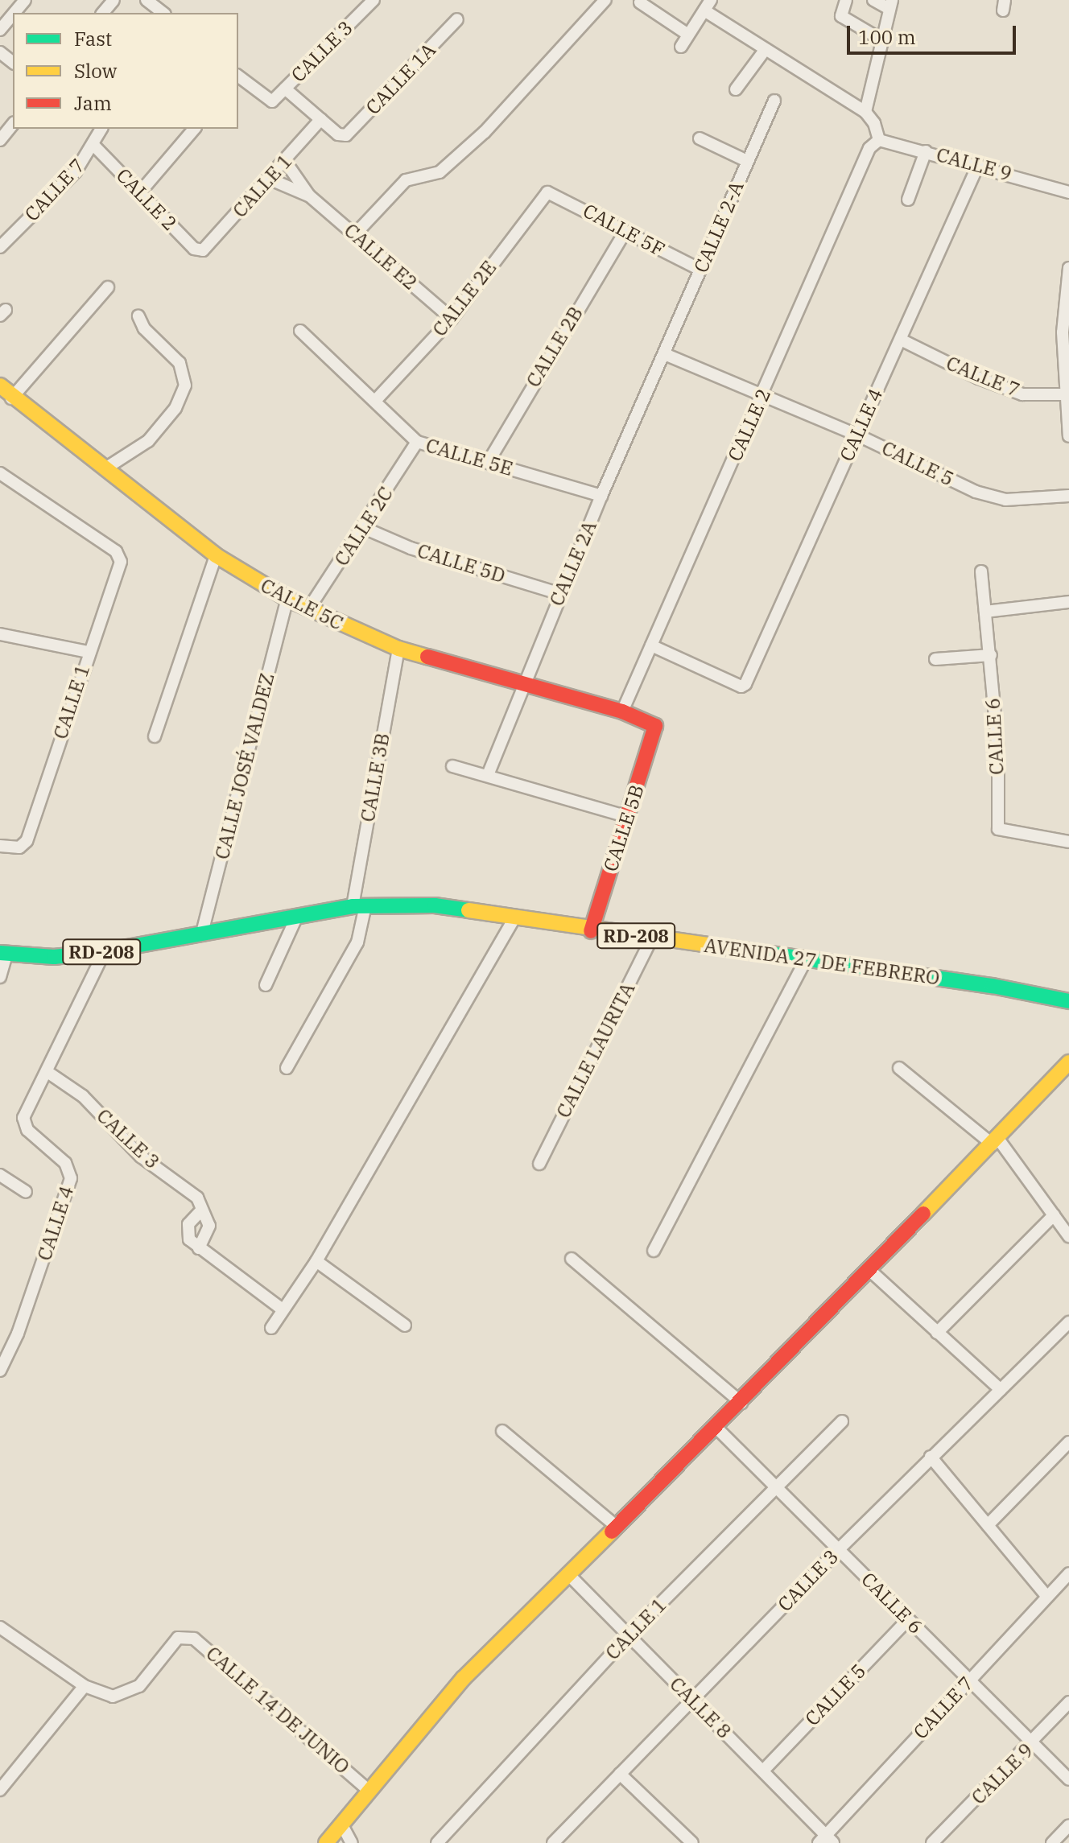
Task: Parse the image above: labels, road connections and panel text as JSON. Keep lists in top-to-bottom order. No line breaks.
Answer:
{"streets":{"main road":["CALLE 5C","CALLE 5B","RD-208","AVENIDA 27 DE FEBRERO"],"street":["CALLE 3","CALLE 1A","CALLE 9","CALLE 1","CALLE 7","CALLE 2","CALLE 2-A","CALLE 5F","CALLE E2","CALLE 2E","CALLE 2B","CALLE 4","CALLE 5E","CALLE 5","CALLE 2C","CALLE 5D","CALLE 2A","CALLE 6","CALLE JOSÉ VALDEZ","CALLE 3B","CALLE LAURITA","CALLE 8","CALLE 14 DE JUNIO"]},"crossings":[["CALLE 3","CALLE 4"],["CALLE 3","CALLE 6"],["CALLE 3","CALLE 8"],["CALLE 1A","CALLE 1"],["CALLE 9","CALLE 2"],["CALLE 9","CALLE 4"],["CALLE 9","CALLE 6"],["CALLE 1","CALLE 2"],["CALLE 1","CALLE E2"],["CALLE 1","CALLE 6"],["CALLE 1","CALLE 8"],["CALLE 7","CALLE 2"],["CALLE 7","CALLE 4"],["CALLE 7","CALLE 6"],["CALLE 7","CALLE 8"],["CALLE 2","CALLE 4"],["CALLE 2","CALLE 5"],["CALLE 2","CALLE 5C"],["CALLE 2-A","CALLE 5F"],["CALLE 2-A","CALLE 5"],["CALLE 2-A","CALLE 2A"],["CALLE 5F","CALLE 2E"],["CALLE 5F","CALLE 2B"],["CALLE E2","CALLE 2E"],["CALLE 2E","CALLE 5E"],["CALLE 2B","CALLE 5E"],["CALLE 4","CALLE 5"],["CALLE 4","AVENIDA 27 DE FEBRERO"],["CALLE 5E","CALLE 2C"],["CALLE 5E","CALLE 2A"],["CALLE 5","CALLE 2A"],["CALLE 5","CALLE 6"],["CALLE 5","CALLE 8"],["CALLE 2C","CALLE 5D"],["CALLE 2C","CALLE 5C"],["CALLE 5D","CALLE 2A"],["CALLE 2A","CALLE 5C"],["CALLE 5C","CALLE JOSÉ VALDEZ"],["CALLE 5C","CALLE 3B"],["CALLE 5C","CALLE 5B"],["CALLE JOSÉ VALDEZ","AVENIDA 27 DE FEBRERO"],["CALLE 3B","AVENIDA 27 DE FEBRERO"],["CALLE 5B","AVENIDA 27 DE FEBRERO"],["AVENIDA 27 DE FEBRERO","CALLE LAURITA"]],"legend":["Fast","Slow","Jam"],"scale_bar":"100 m"}
